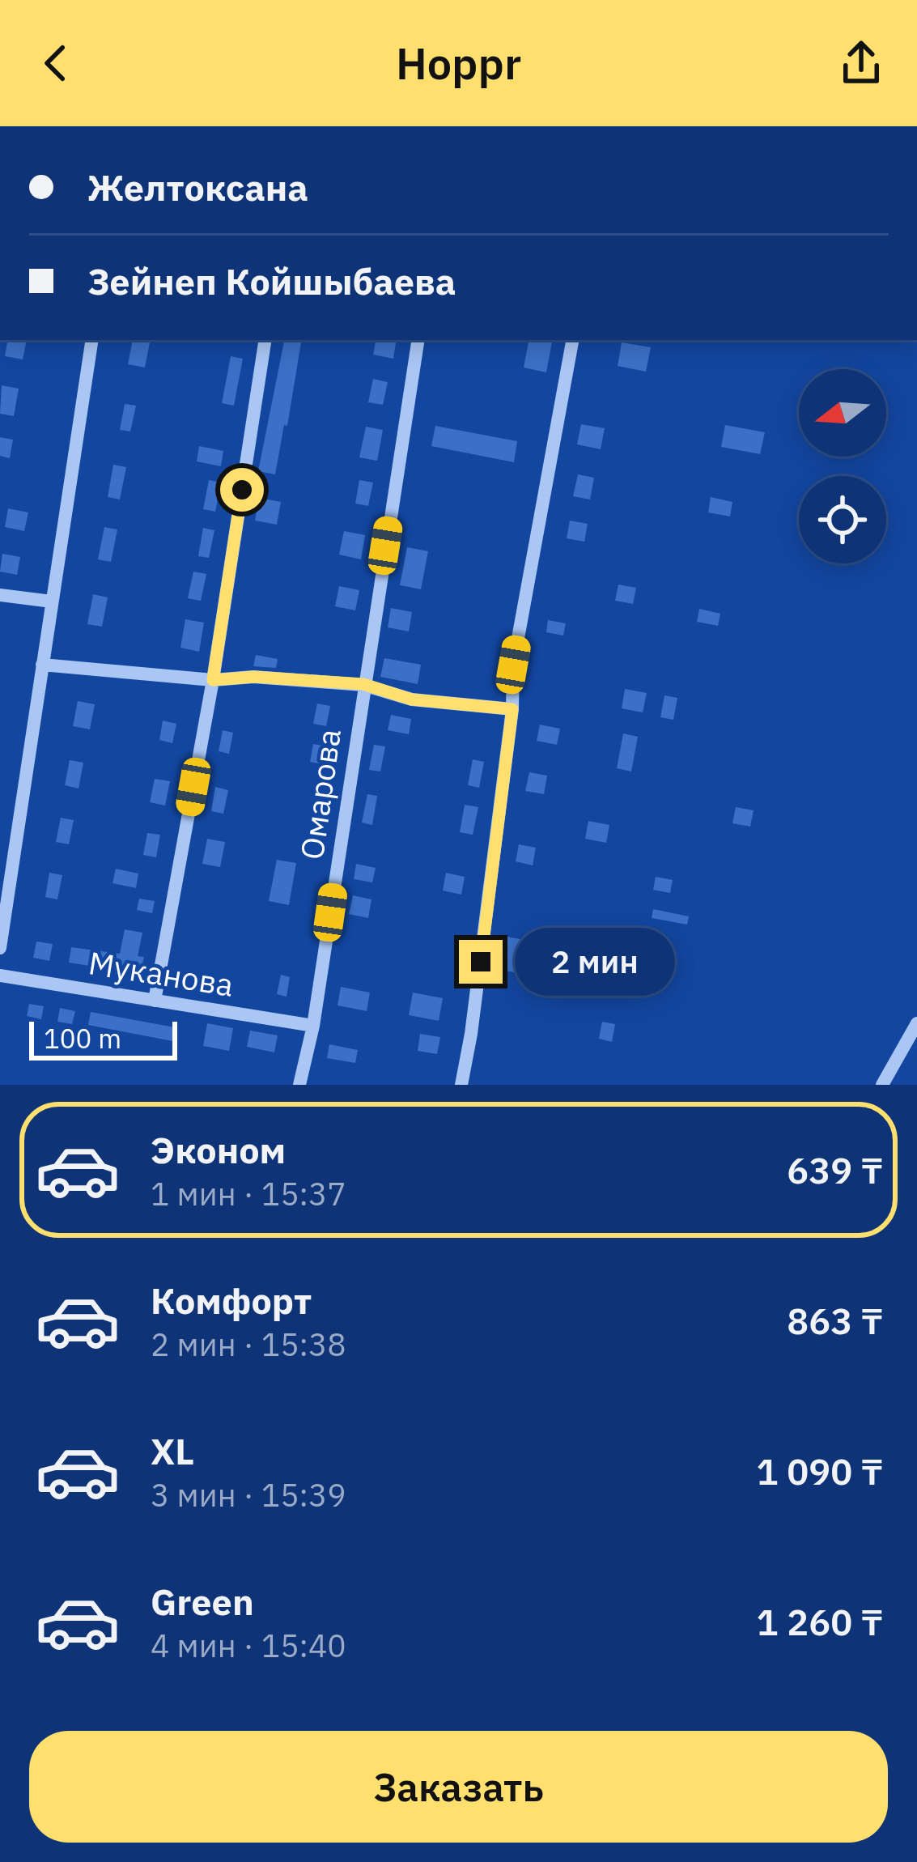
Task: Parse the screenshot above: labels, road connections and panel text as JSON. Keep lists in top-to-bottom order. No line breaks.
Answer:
{"streets":{"street":["Омарова","Муканова"]},"crossings":[["Омарова","Муканова"]],"scale_bar":"100 m","north":"left","page":{"header":"Hoppr","banner":["Желтоксана","Зейнеп Койшыбаева"],"bubble":"2 мин","scale":"100 m","list":[{"name":"Эконом","note":"1 мин · 15:37","value":"639 ₸"},{"name":"Комфорт","note":"2 мин · 15:38","value":"863 ₸"},{"name":"XL","note":"3 мин · 15:39","value":"1 090 ₸"},{"name":"Green","note":"4 мин · 15:40","value":"1 260 ₸"}],"buttons":"Заказать"}}
